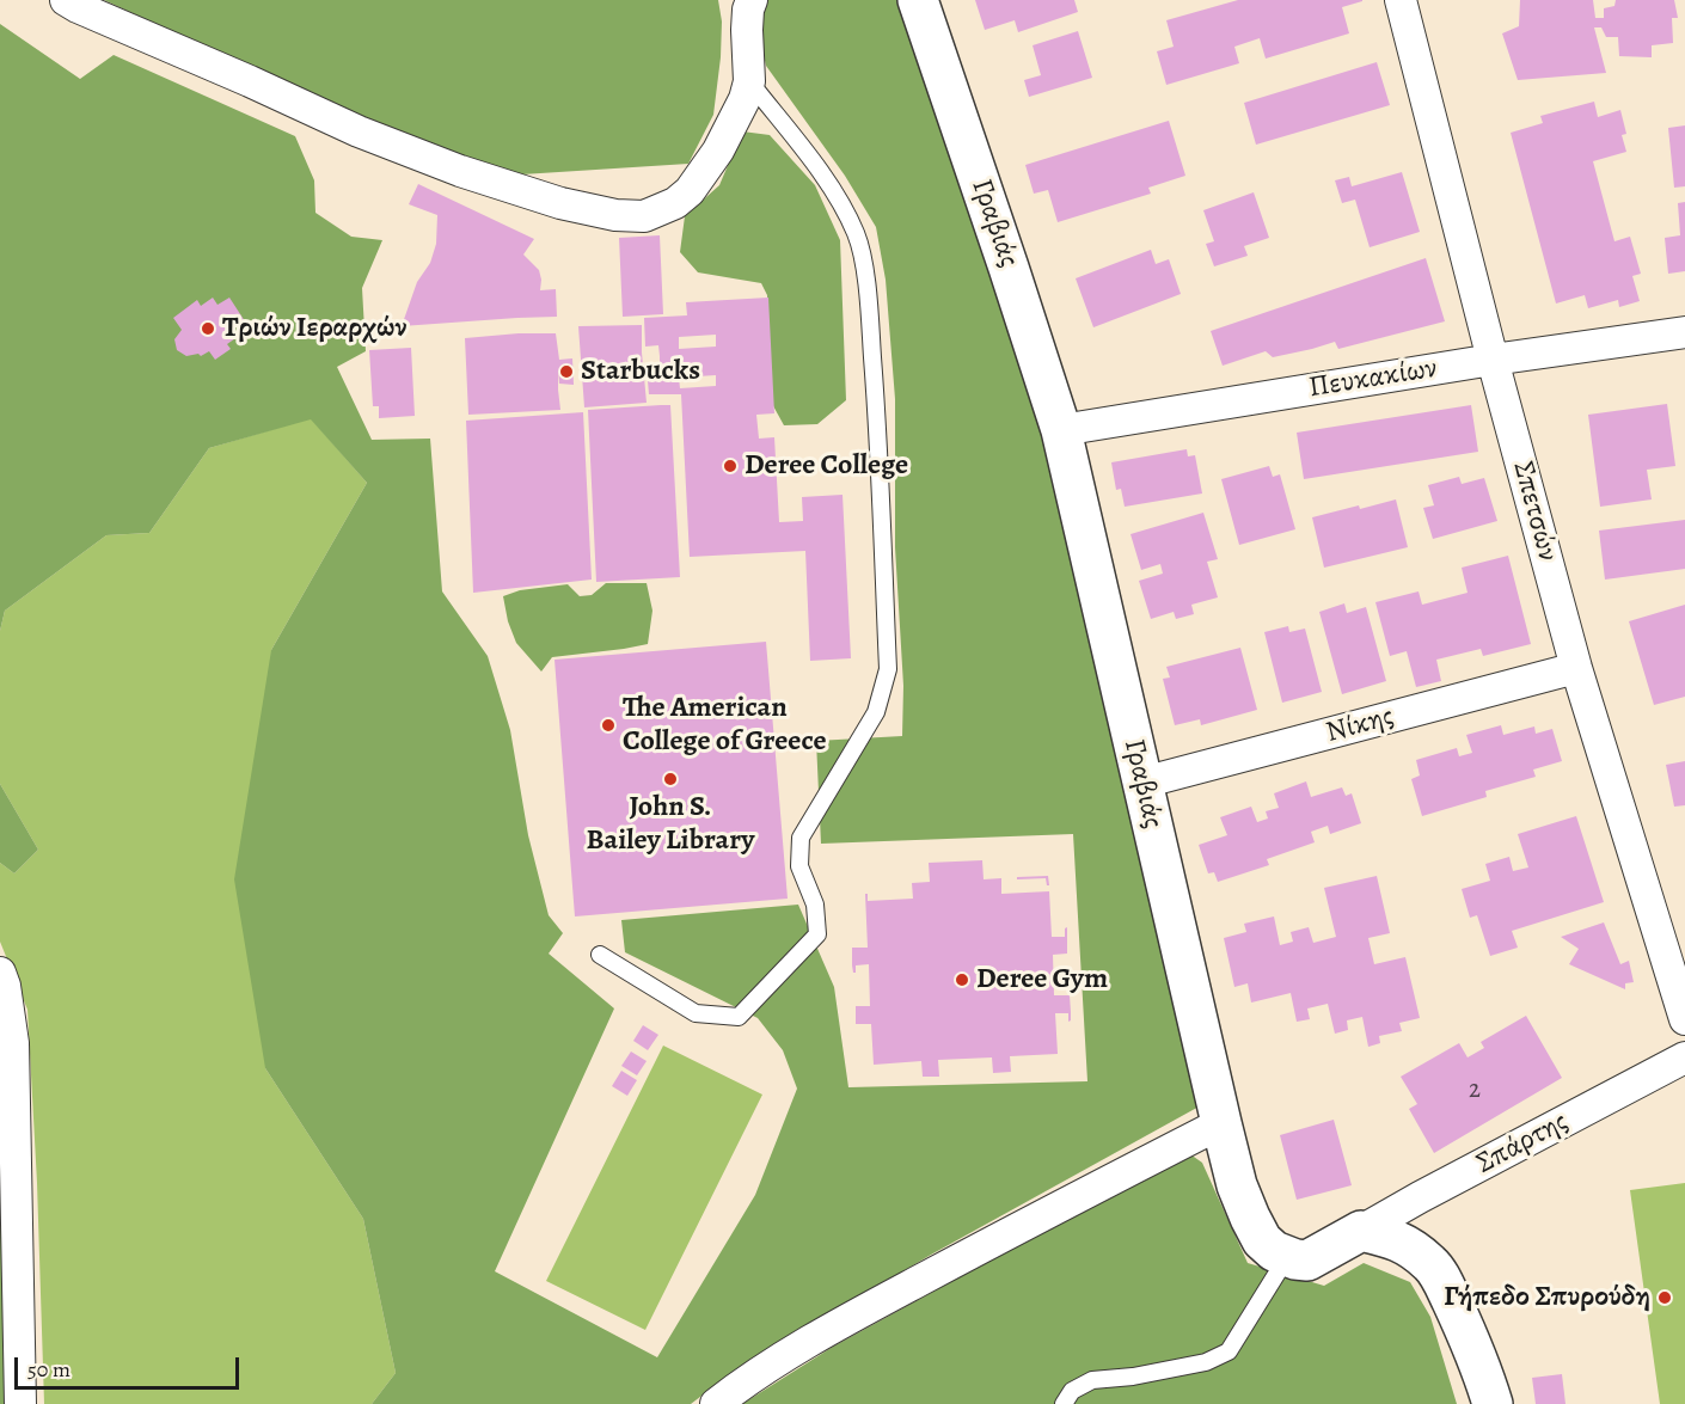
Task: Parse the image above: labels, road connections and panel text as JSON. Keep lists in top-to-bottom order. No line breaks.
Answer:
{"streets":{"street":["Γραβιάς","Πευκακίων","Σπετσών","Νίκης","Σπάρτης"]},"crossings":[["Γραβιάς","Πευκακίων"],["Γραβιάς","Νίκης"],["Πευκακίων","Σπετσών"],["Σπετσών","Νίκης"]],"places":["Τριών Ιεραρχών","Starbucks","Deree College","The American College of Greece","John S. Bailey Library","Deree Gym","Γήπεδο Σπυρούδη"],"house_numbers":["2"],"scale_bar":"50 m"}
